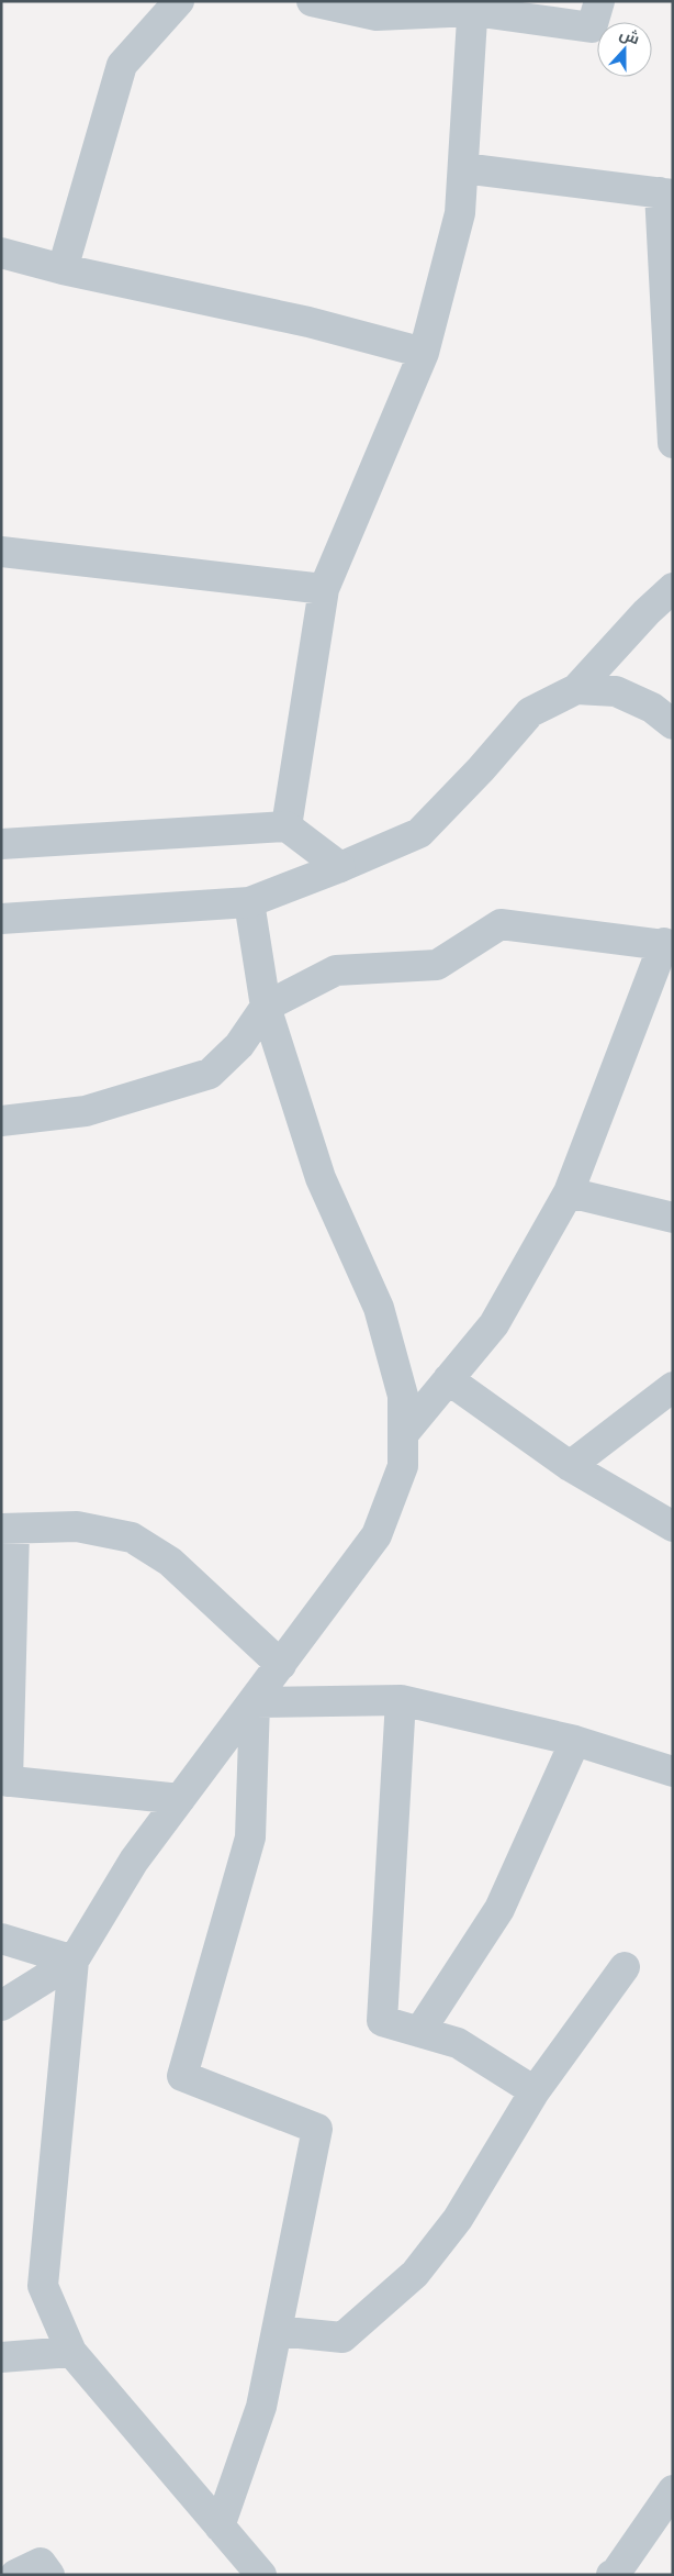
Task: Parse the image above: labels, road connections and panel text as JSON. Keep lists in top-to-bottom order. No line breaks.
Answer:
{"north":"top"}
